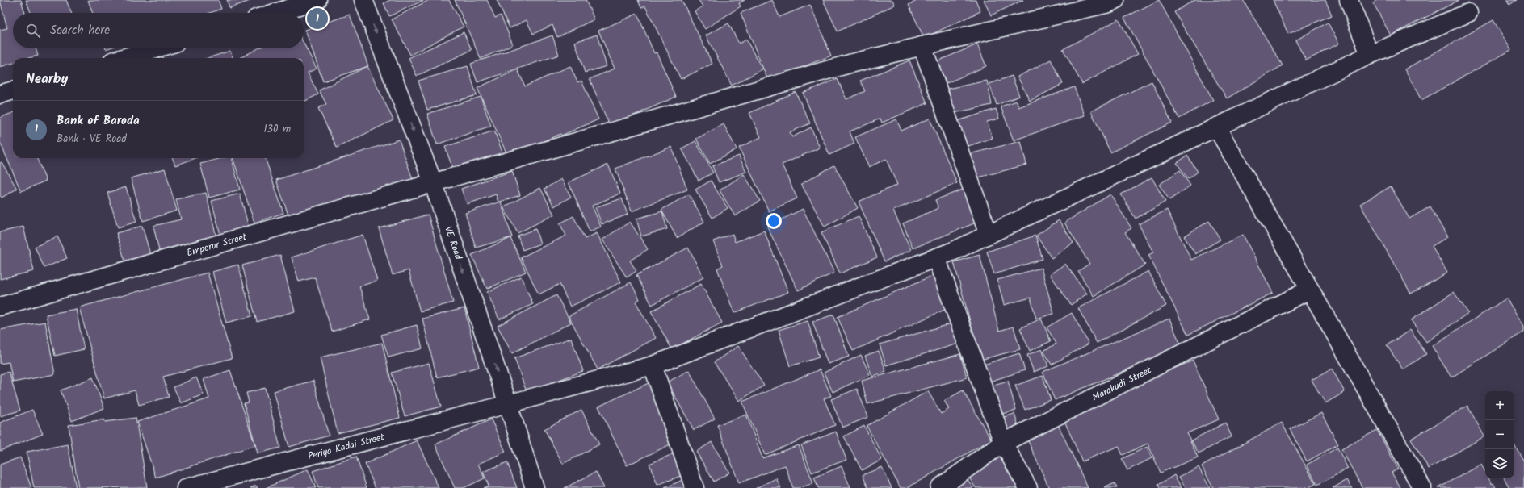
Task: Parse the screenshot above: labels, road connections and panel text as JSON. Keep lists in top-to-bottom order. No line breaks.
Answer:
{"streets":{"street":["VE Road","Emperor Street","Marakudi Street","Periya Kadai Street"]},"crossings":[["VE Road","Emperor Street"],["VE Road","Periya Kadai Street"]],"one_way":["VE Road"],"page":{"pins":"1","search":"Search here","heading":"Nearby","list":[{"mark":"1","name":"Bank of Baroda","note":"Bank · VE Road","value":"130 m"}],"map_buttons":["+","−"]}}
